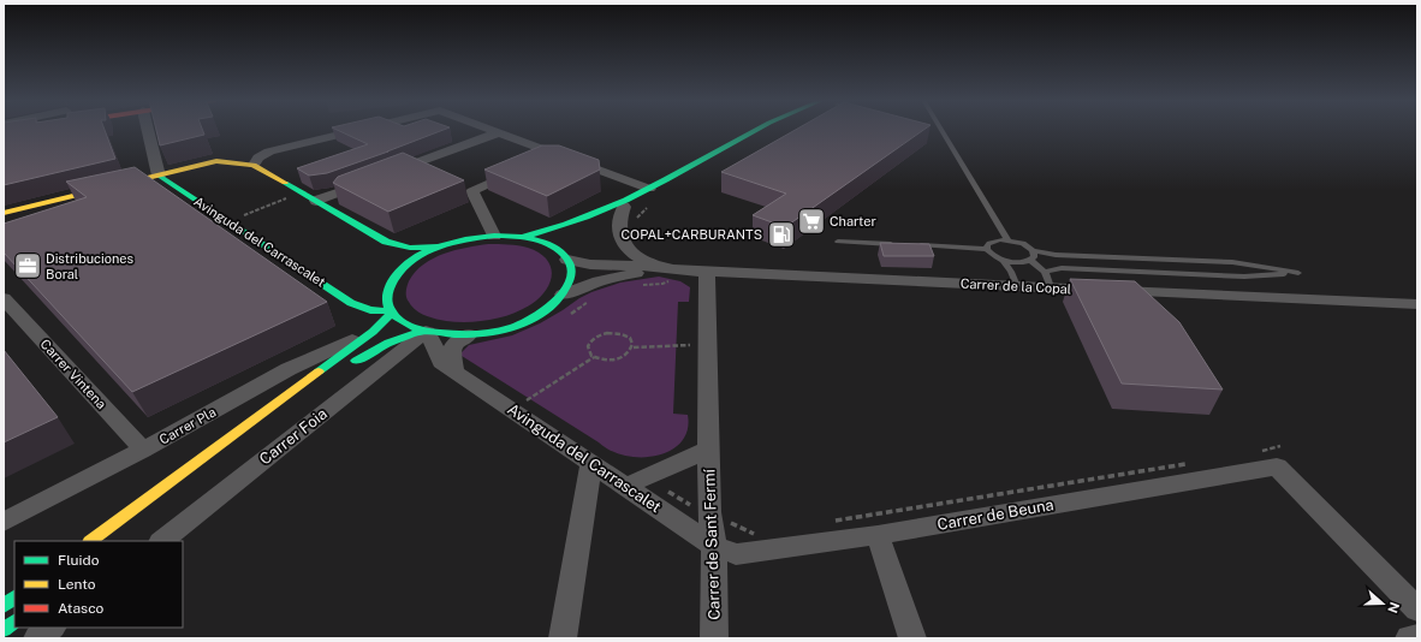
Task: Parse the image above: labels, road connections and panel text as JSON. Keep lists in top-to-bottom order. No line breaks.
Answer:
{"streets":{"street":["Avinguda del Carrascalet","Carrer de la Copal","Carrer Vintena","Carrer Pla","Carrer Foia","Carrer de Beuna","Carrer de Sant Fermí"]},"crossings":[["Avinguda del Carrascalet","Carrer Foia"],["Avinguda del Carrascalet","Carrer de Beuna"],["Avinguda del Carrascalet","Carrer de Sant Fermí"],["Carrer de la Copal","Carrer de Sant Fermí"],["Carrer Vintena","Carrer Pla"],["Carrer de Beuna","Carrer de Sant Fermí"]],"places":{"supermarket":["Charter"],"fuel station":["COPAL+CARBURANTS"],"office":["Distribuciones Boral"]},"legend":["Fluido","Lento","Atasco"],"north":"right"}
